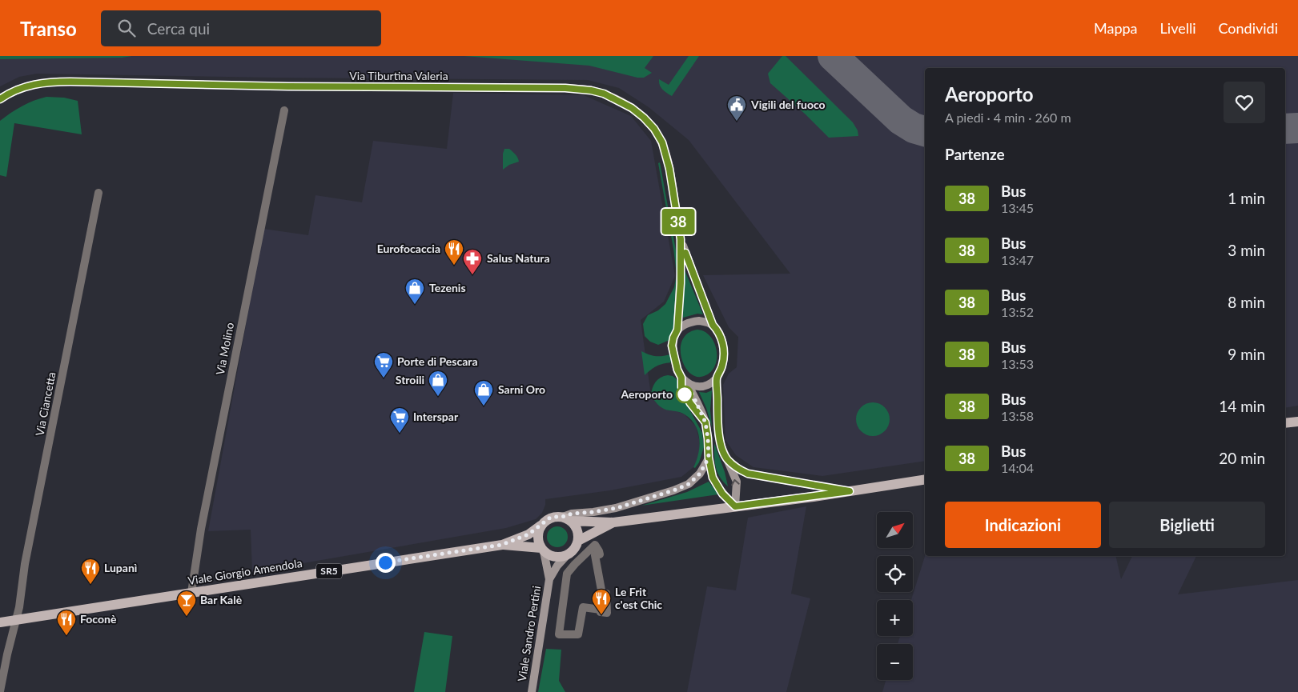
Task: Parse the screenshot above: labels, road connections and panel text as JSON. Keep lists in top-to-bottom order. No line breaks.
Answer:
{"streets":{"main road":["SR5","Viale Giorgio Amendola"],"street":["Via Tiburtina Valeria","Via Molino","Via Ciancetta","Viale Sandro Pertini"]},"crossings":[["Via Molino","Viale Giorgio Amendola"],["Via Ciancetta","SR5"],["Via Ciancetta","Viale Giorgio Amendola"],["SR5","Viale Giorgio Amendola"],["SR5","Viale Sandro Pertini"],["Viale Giorgio Amendola","Viale Sandro Pertini"]],"places":{"public building":["Vigili del fuoco"],"restaurant":["Eurofocaccia","Lupanì","Le Frit c'est Chic","Foconè"],"pharmacy":["Salus Natura"],"shop":["Tezenis","Stroili","Sarni Oro"],"supermarket":["Porte di Pescara","Interspar"],"other":["Aeroporto"],"bar":["Bar Kalè"]},"lines":["bus line 38"],"north":"top right","page":{"header":"Transo","search":"Cerca qui","nav":["Mappa","Livelli","Condividi"],"on_map":"38","heading":[["Aeroporto","A piedi · 4 min · 260 m"],"Partenze"],"list":[{"mark":"38","name":"Bus","note":"13:45","value":"1 min"},{"mark":"38","name":"Bus","note":"13:47","value":"3 min"},{"mark":"38","name":"Bus","note":"13:52","value":"8 min"},{"mark":"38","name":"Bus","note":"13:53","value":"9 min"},{"mark":"38","name":"Bus","note":"13:58","value":"14 min"},{"mark":"38","name":"Bus","note":"14:04","value":"20 min"}],"buttons":["Indicazioni","Biglietti"],"map_buttons":["+","−"]}}
